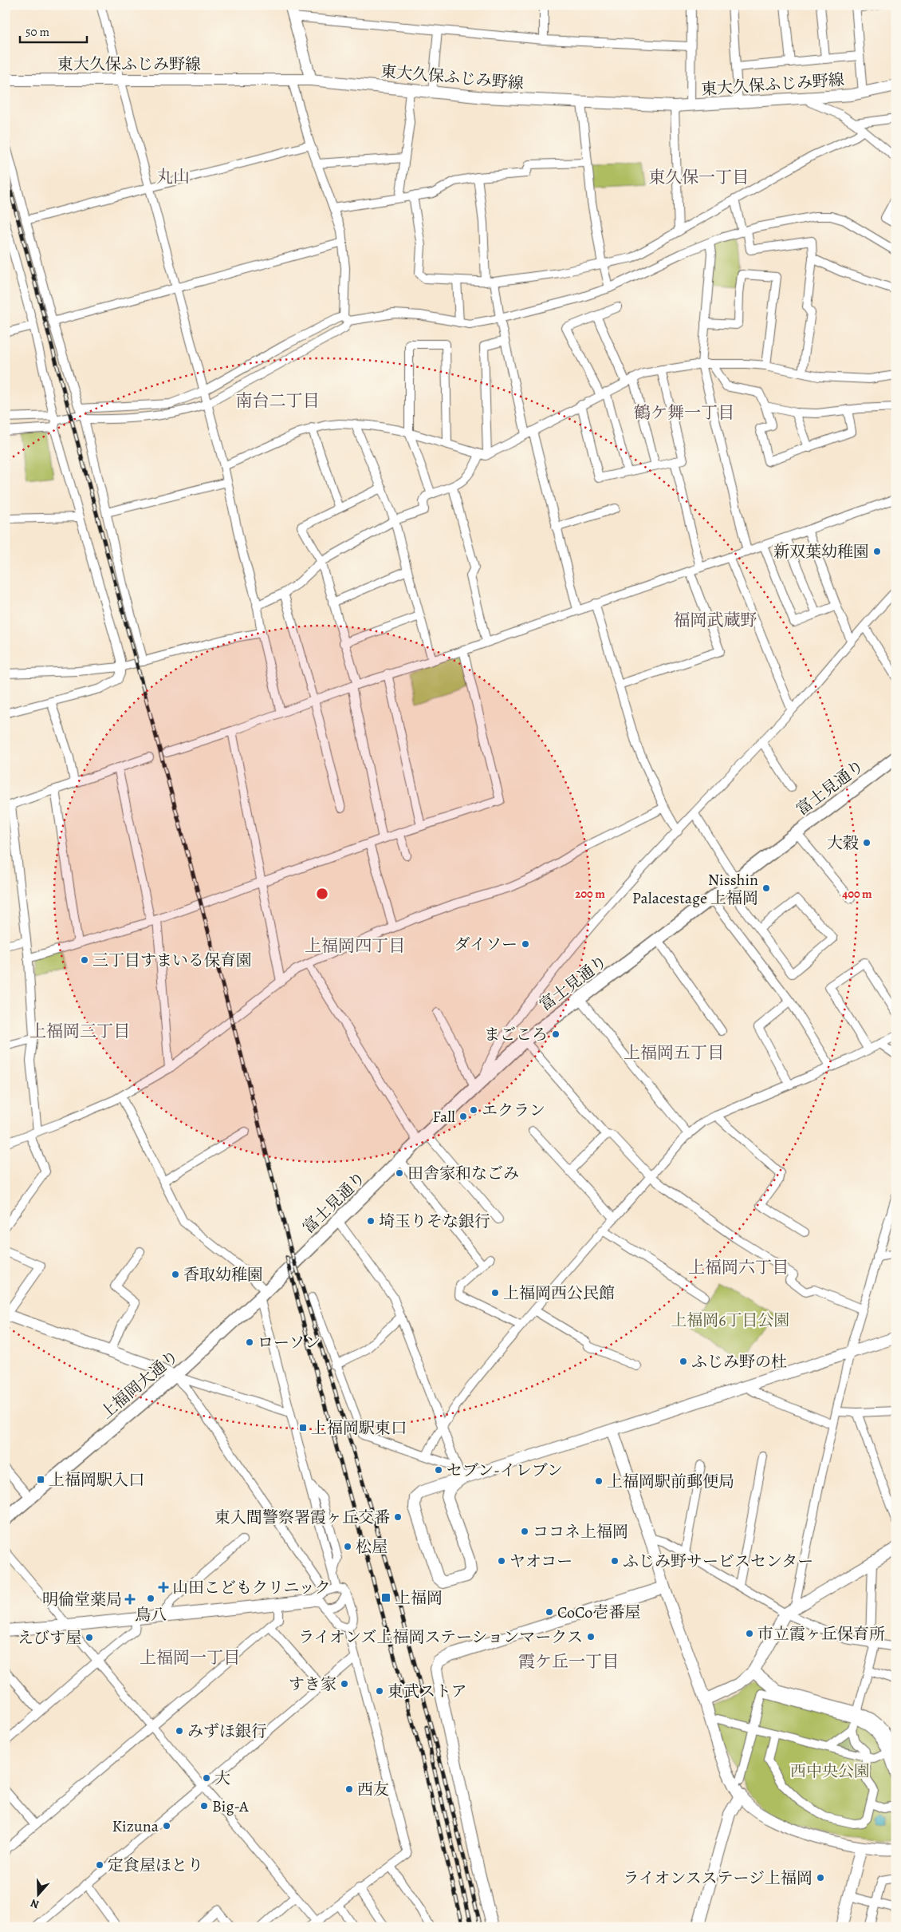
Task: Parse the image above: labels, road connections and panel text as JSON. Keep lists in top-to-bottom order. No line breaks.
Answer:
{"streets":{"main road":["富士見通り","上福岡大通り"],"street":["東大久保ふじみ野線"]},"crossings":[["富士見通り","上福岡大通り"]],"districts":["丸山","東久保一丁目","南台二丁目","鶴ケ舞一丁目","福岡武蔵野","上福岡四丁目","上福岡三丁目","上福岡五丁目","上福岡六丁目","上福岡一丁目","霞ケ丘一丁目"],"parks":["上福岡6丁目公園","西中央公園"],"places":{"other":["新双葉幼稚園","大穀","Nisshin Palacestage 上福岡","ダイソー","三丁目すまいる保育園","まごころ","エクラン","Fall","田舎家和なごみ","埼玉りそな銀行","香取幼稚園","上福岡西公民館","ローソン","ふじみ野の杜","セブン-イレブン","上福岡駅前郵便局","東入間警察署霞ヶ丘交番","ココネ上福岡","松屋","ヤオコー","ふじみ野サービスセンター","鳥八","CoCo壱番屋","市立霞ヶ丘保育所","ライオンズ上福岡ステーションマークス","えびす屋","すき家","東武ストア","みずほ銀行","大","西友","Big-A","Kizuna","定食屋ほとり","ライオンスステージ上福岡"],"transit":["上福岡駅東口","上福岡駅入口","上福岡"],"health":["山田こどもクリニック","明倫堂薬局"]},"scale_bar":"50 m","north":"bottom","rings":["200 m","400 m"]}
